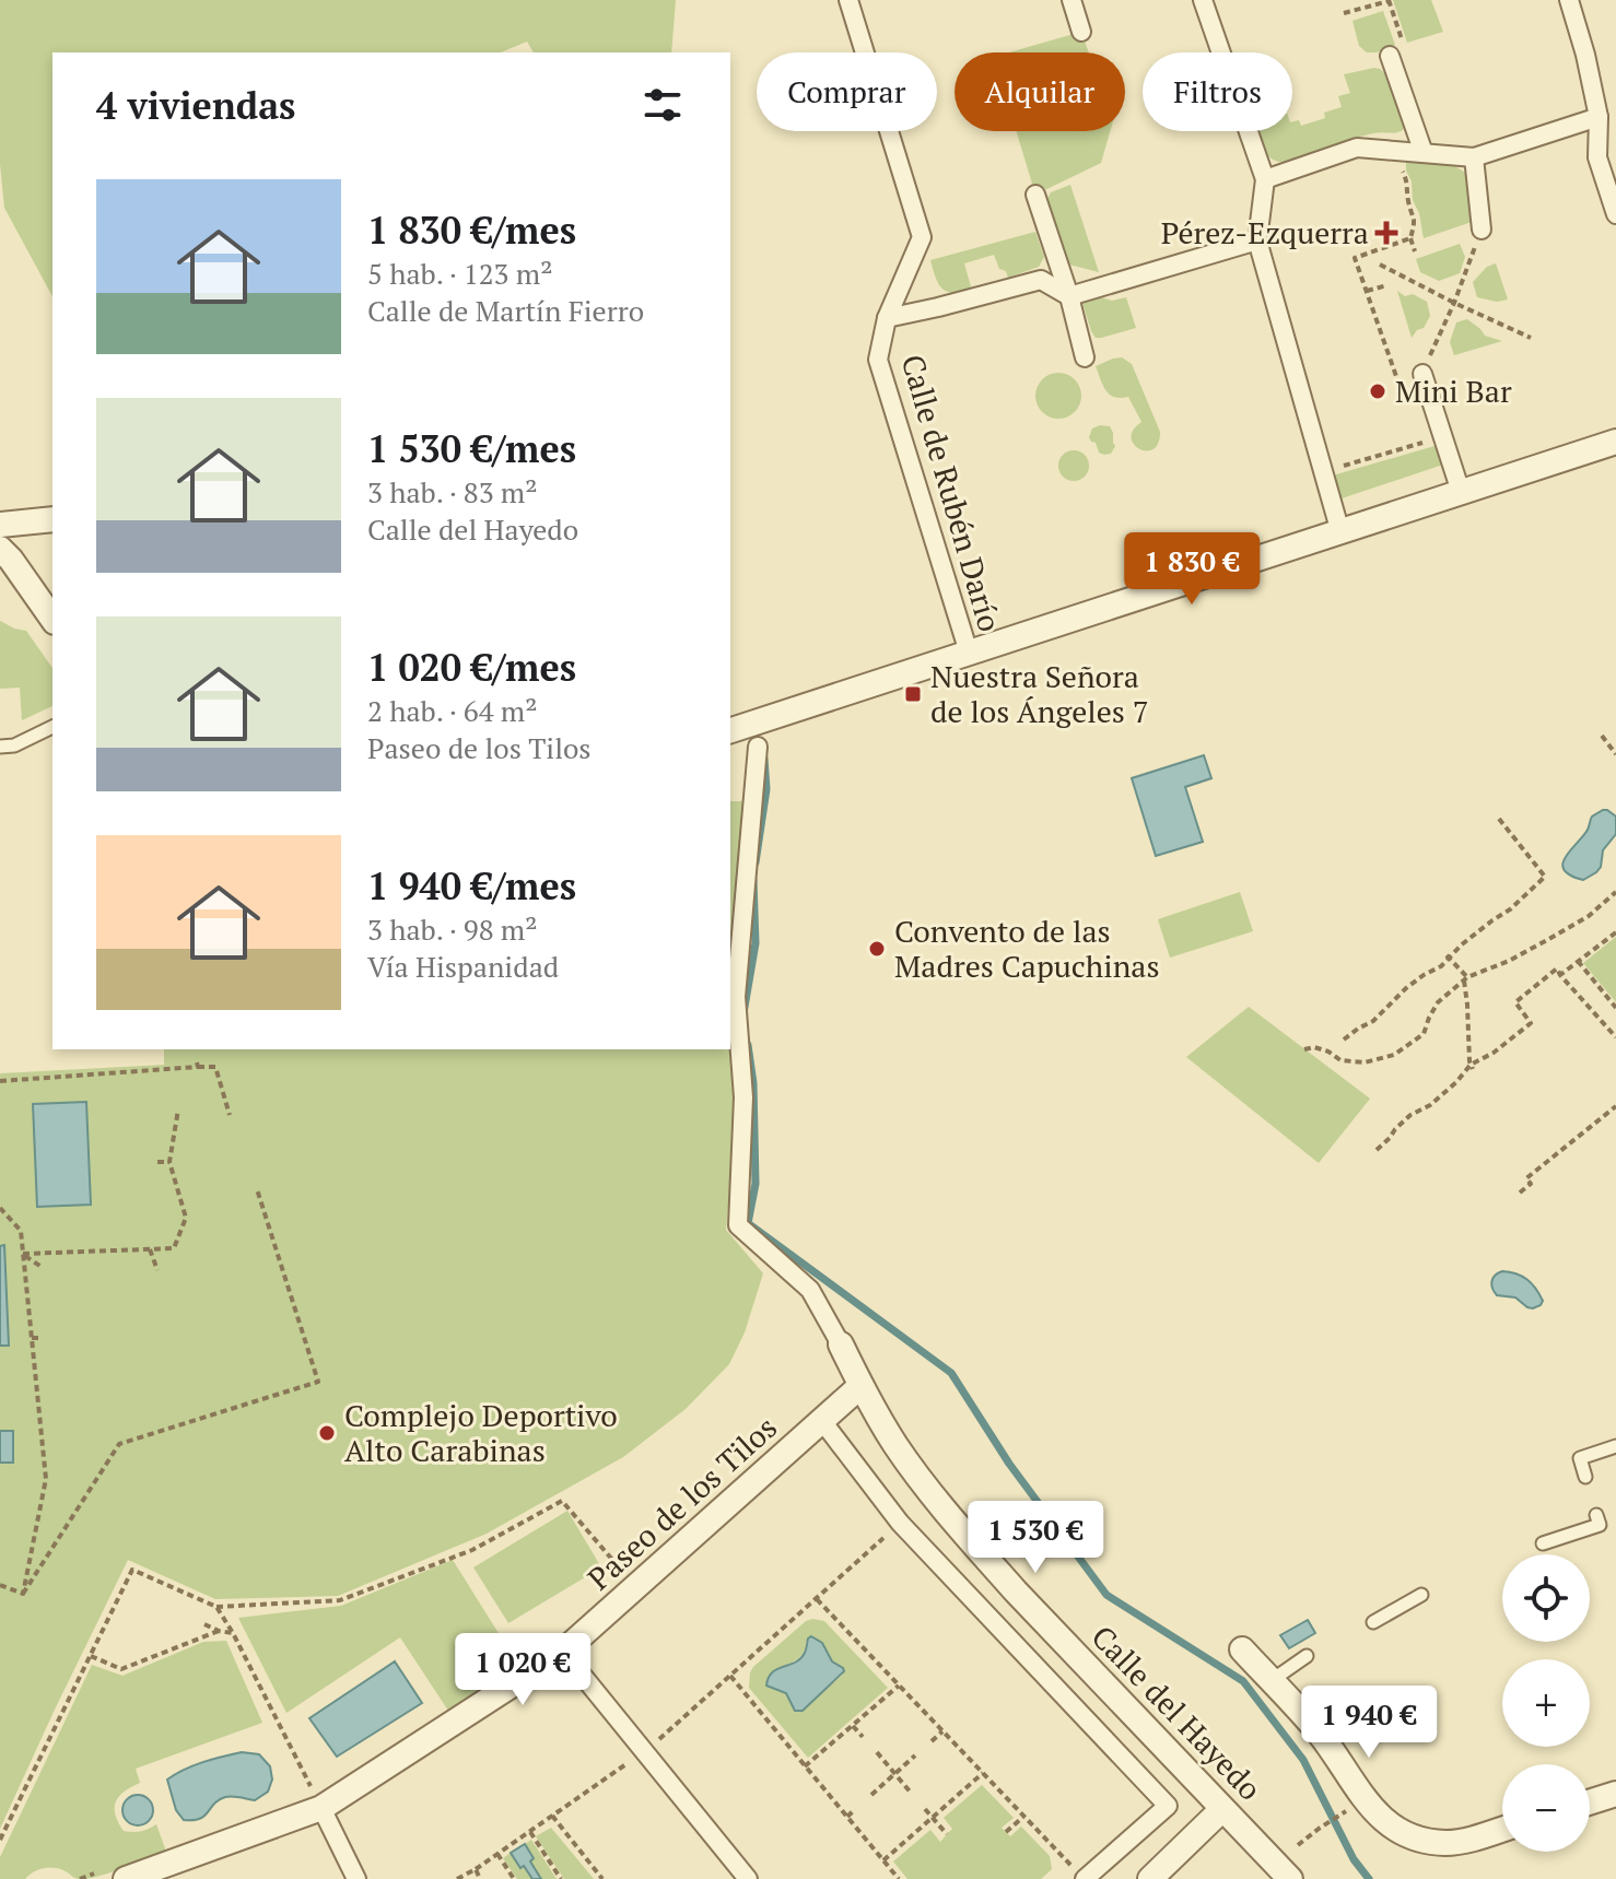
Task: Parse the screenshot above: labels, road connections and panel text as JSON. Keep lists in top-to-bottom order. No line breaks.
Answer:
{"streets":{"street":["Calle de Rubén Darío","Paseo de los Tilos","Calle del Hayedo"]},"crossings":[["Paseo de los Tilos","Calle del Hayedo"]],"places":{"health":["Pérez-Ezquerra"],"other":["Mini Bar","Convento de las Madres Capuchinas","Complejo Deportivo Alto Carabinas"],"transit":["Nuestra Señora de los Ángeles 7"]},"page":{"chip":["Comprar","Alquilar","Filtros"],"heading":"4 viviendas","list":[{"name":"1 830 €/mes","note":"5 hab. · 123 m² · Calle de Martín Fierro"},{"name":"1 530 €/mes","note":"3 hab. · 83 m² · Calle del Hayedo"},{"name":"1 020 €/mes","note":"2 hab. · 64 m² · Paseo de los Tilos"},{"name":"1 940 €/mes","note":"3 hab. · 98 m² · Vía Hispanidad"}],"price":["1 830 €","1 530 €","1 020 €","1 940 €"],"map_buttons":["+","−"]}}
